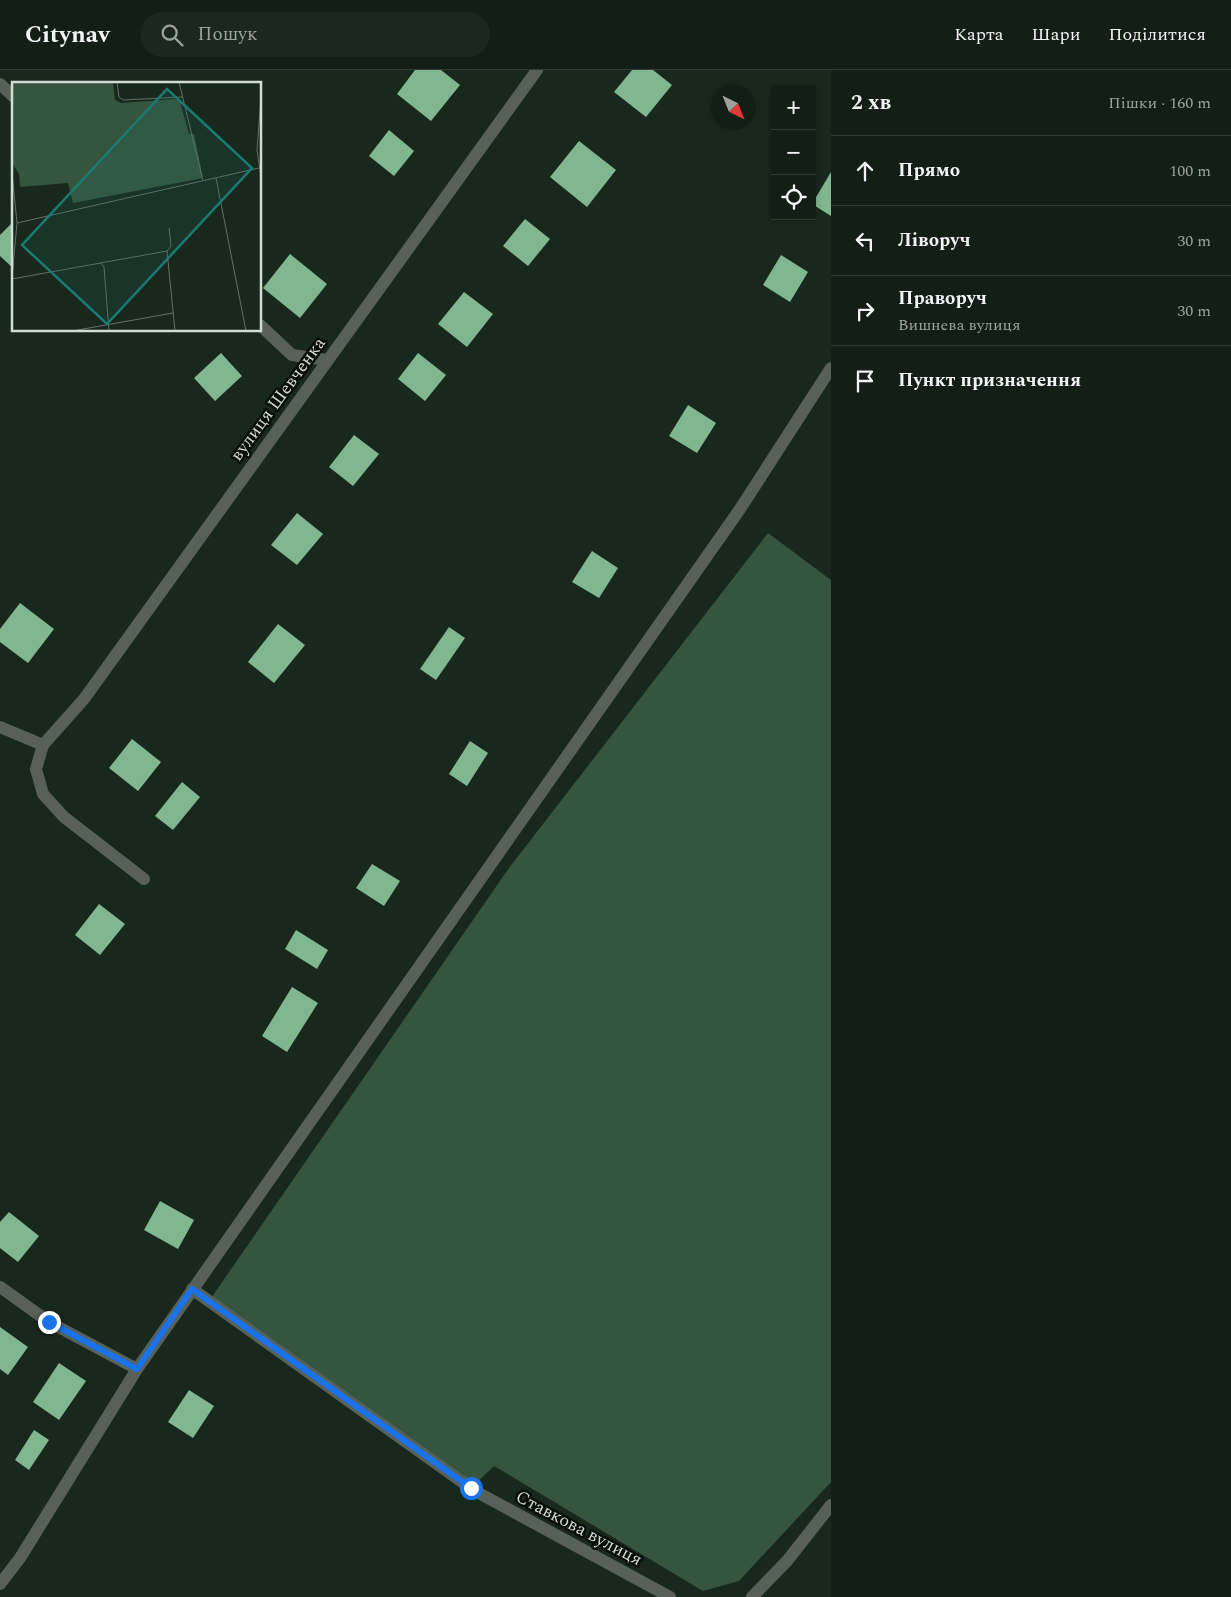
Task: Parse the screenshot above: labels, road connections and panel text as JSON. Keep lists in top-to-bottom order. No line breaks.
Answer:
{"streets":{"street":["вулиця Шевченка","Ставкова вулиця"]},"north":"bottom right","page":{"header":"Citynav","search":"Пошук","nav":["Карта","Шари","Поділитися"],"heading":["2 хв","Пішки · 160 m"],"map_buttons":["+","−"],"list":[["Прямо","100 m"],["Ліворуч","30 m"],["Праворуч","Вишнева вулиця","30 m"],"Пункт призначення"]}}
